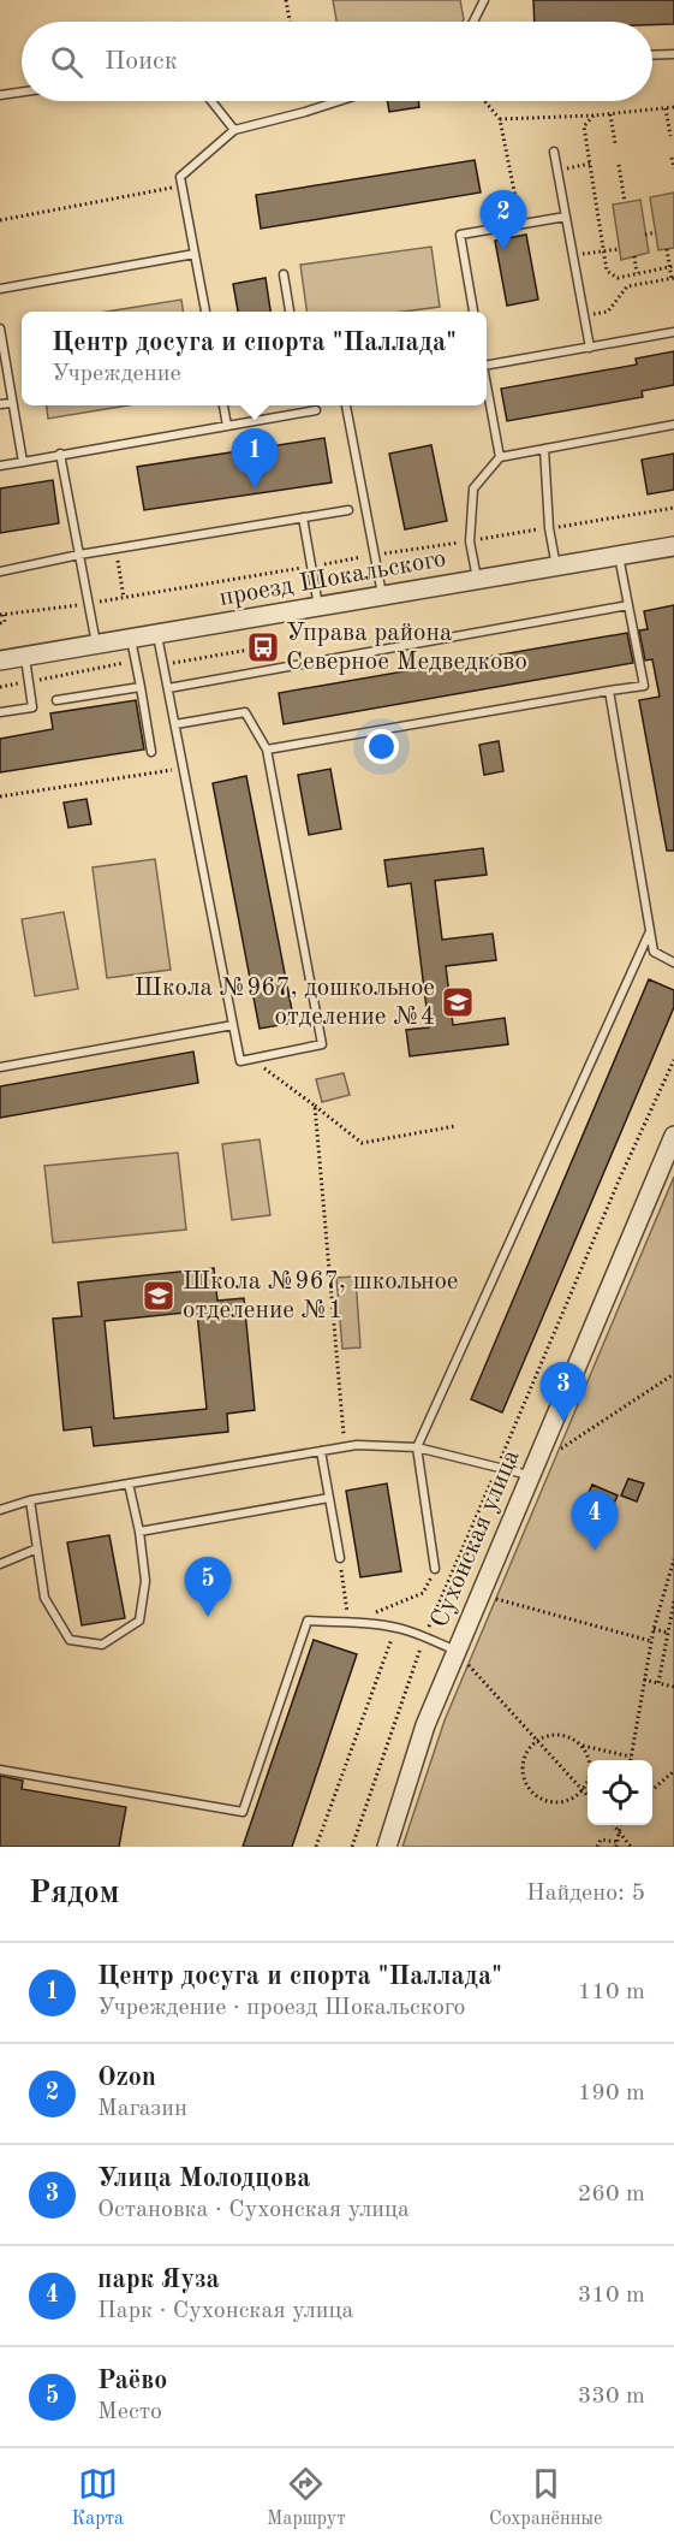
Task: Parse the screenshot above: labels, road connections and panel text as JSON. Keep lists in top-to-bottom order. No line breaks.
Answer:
{"streets":{"street":["проезд Шокальского","Сухонская улица"]},"places":{"bus stop":["Управа района Северное Медведково"],"school or university":["Школа №967, дошкольное отделение №4","Школа №967, школьное отделение №1"]},"page":{"search":"Поиск","pins":["2","1","3","4","5"],"popup":["Центр досуга и спорта \"Паллада\"","Учреждение"],"heading":["Рядом","Найдено: 5"],"list":[{"mark":"1","name":"Центр досуга и спорта \"Паллада\"","note":"Учреждение · проезд Шокальского","value":"110 m"},{"mark":"2","name":"Ozon","note":"Магазин","value":"190 m"},{"mark":"3","name":"Улица Молодцова","note":"Остановка · Сухонская улица","value":"260 m"},{"mark":"4","name":"парк Яуза","note":"Парк · Сухонская улица","value":"310 m"},{"mark":"5","name":"Раёво","note":"Место","value":"330 m"}],"nav":["Карта","Маршрут","Сохранённые"]}}
